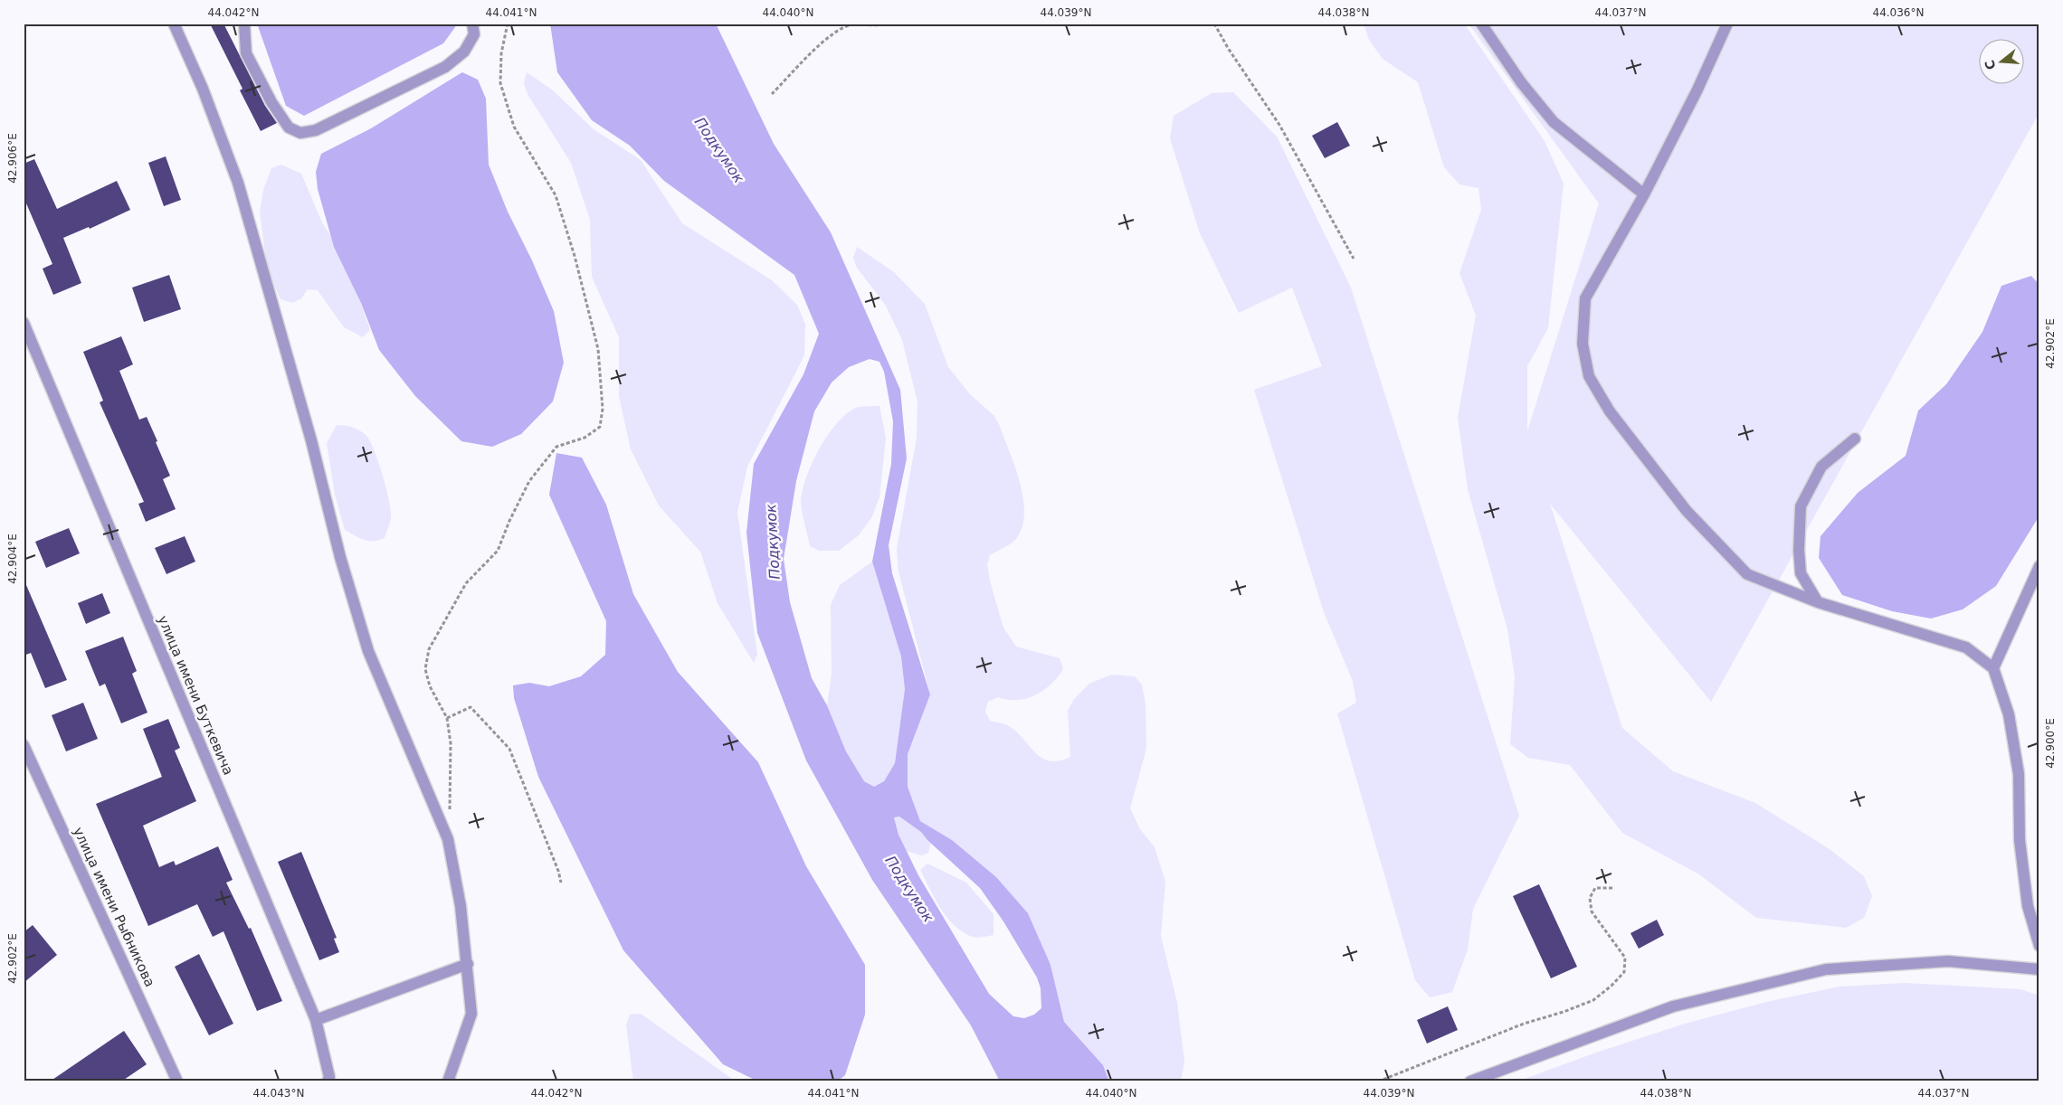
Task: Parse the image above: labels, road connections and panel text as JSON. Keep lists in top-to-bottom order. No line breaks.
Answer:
{"streets":{"street":["улица имени Буткевича","улица имени Рыбникова"]},"water":["Подкумок"],"north":"left","coordinates":["44.042°N","44.041°N","44.040°N","44.039°N","44.038°N","44.037°N","44.036°N","42.906°E","42.902°E","42.904°E","42.900°E","44.043°N"]}
